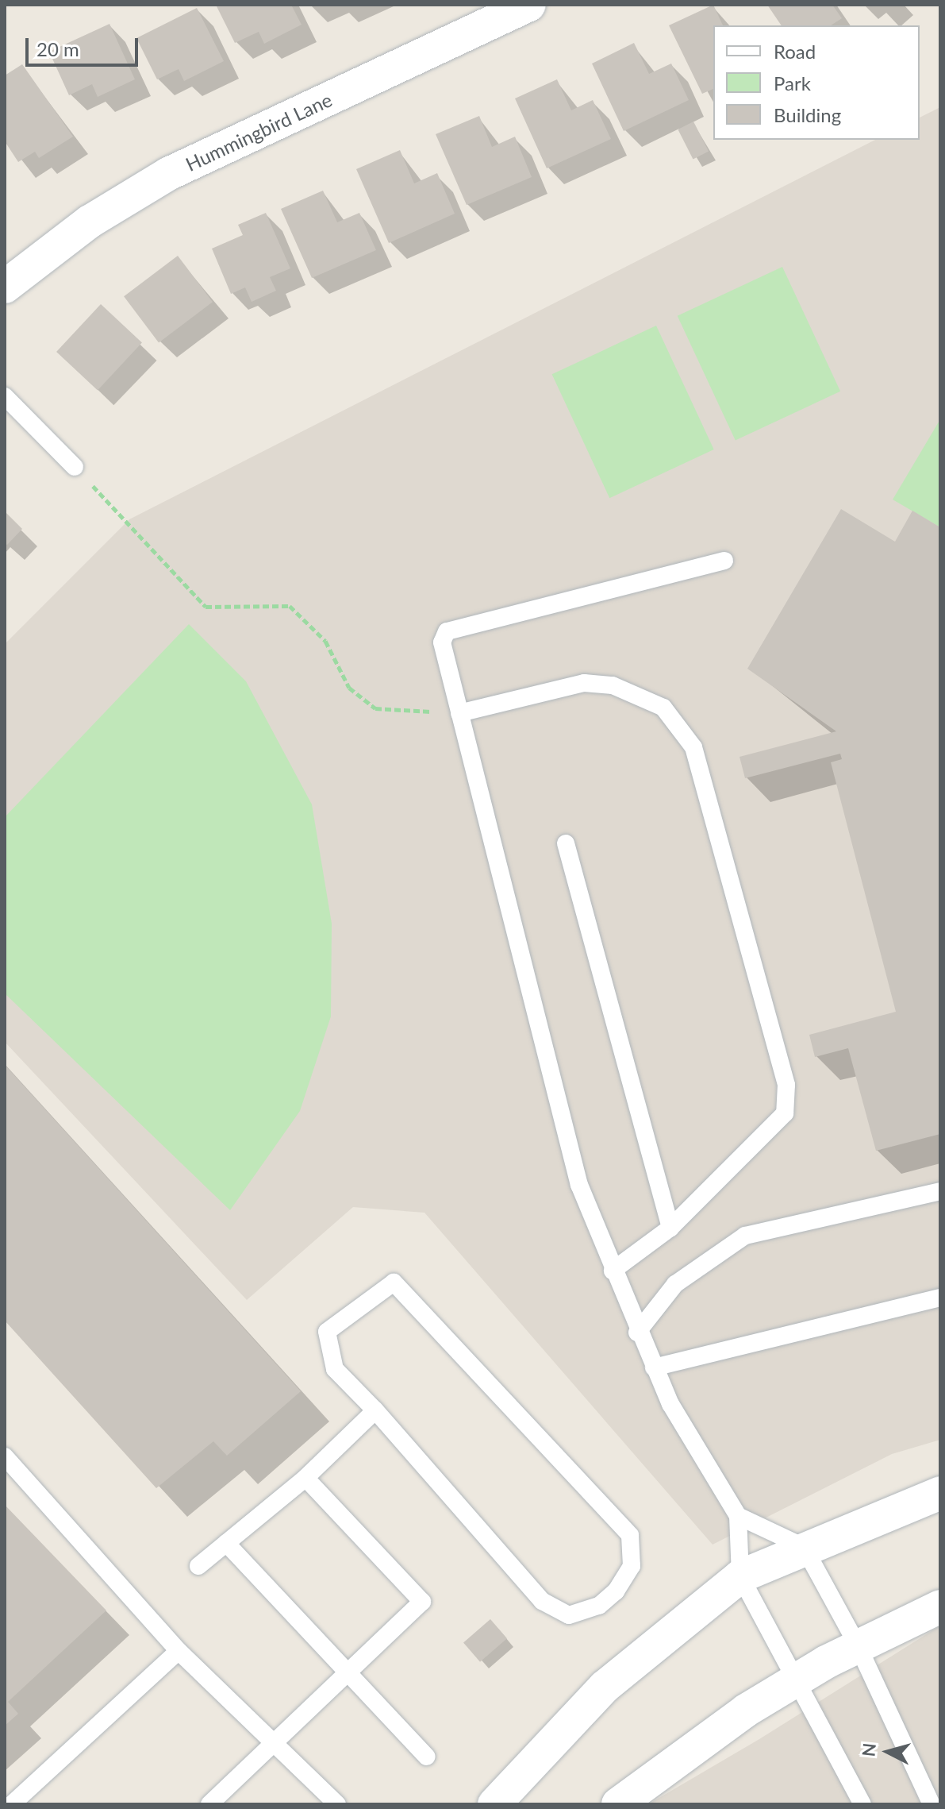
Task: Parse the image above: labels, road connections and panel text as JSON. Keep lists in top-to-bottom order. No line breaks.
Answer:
{"streets":{"street":["Hummingbird Lane"]},"legend":["Road","Park","Building"],"scale_bar":"20 m","north":"left"}
